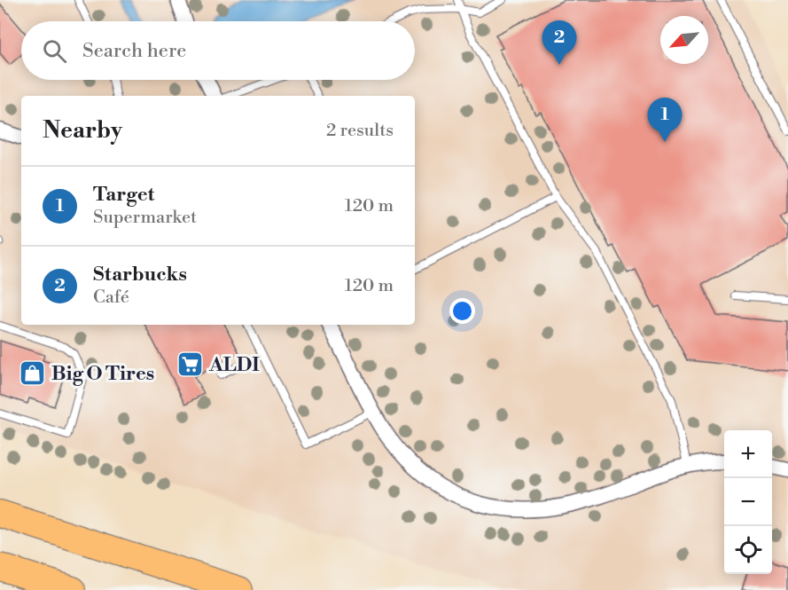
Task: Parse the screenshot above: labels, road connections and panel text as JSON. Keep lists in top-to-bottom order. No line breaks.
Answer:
{"places":{"supermarket":["ALDI"],"shop":["Big O Tires"]},"north":"bottom left","page":{"pins":["2","1"],"search":"Search here","heading":["Nearby","2 results"],"list":[{"mark":"1","name":"Target","note":"Supermarket","value":"120 m"},{"mark":"2","name":"Starbucks","note":"Café","value":"120 m"}],"map_buttons":["+","−"]}}
